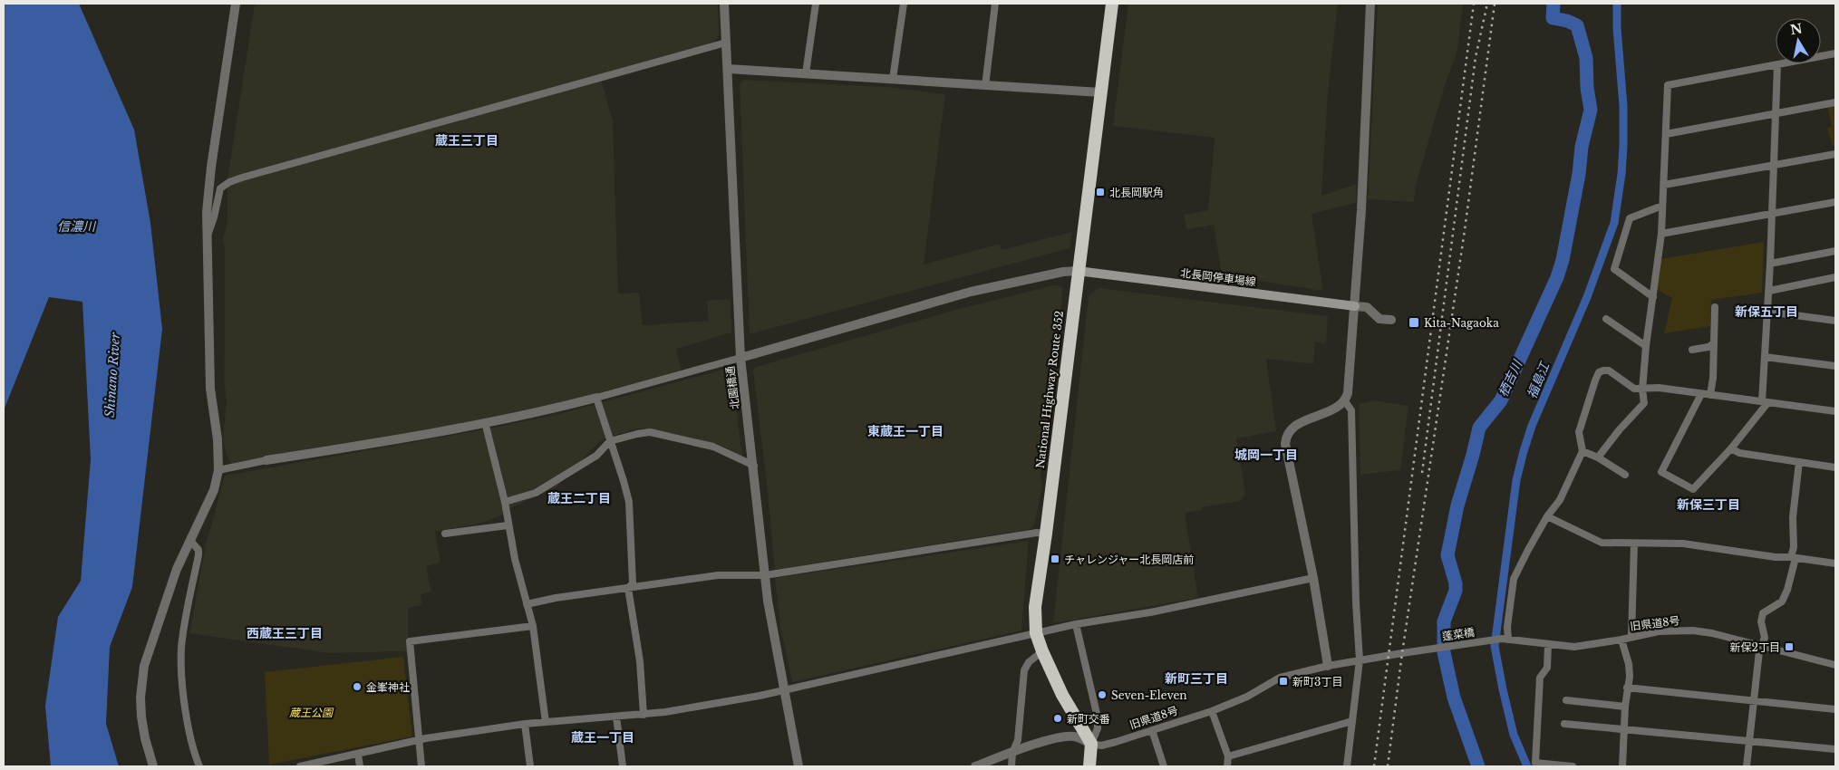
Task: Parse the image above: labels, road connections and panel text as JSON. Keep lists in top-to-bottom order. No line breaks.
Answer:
{"streets":{"highway":["National Highway Route 352"],"main road":["北長岡停車場線"],"street":["北園橋通","旧県道8号","蓬菜橋"]},"crossings":[["北長岡停車場線","National Highway Route 352"],["National Highway Route 352","旧県道8号"],["旧県道8号","蓬菜橋"]],"districts":["蔵王三丁目","新保五丁目","東蔵王一丁目","城岡一丁目","蔵王二丁目","新保三丁目","西蔵王三丁目","新町三丁目","蔵王一丁目"],"water":["信濃川","Shinano River","栖吉川","福島江"],"parks":["蔵王公園"],"places":{"transit":["北長岡駅角","Kita-Nagaoka","チャレンジャー北長岡店前","新保2丁目","新町3丁目"],"other":["金峯神社","Seven-Eleven","新町交番"]},"north":"top"}
